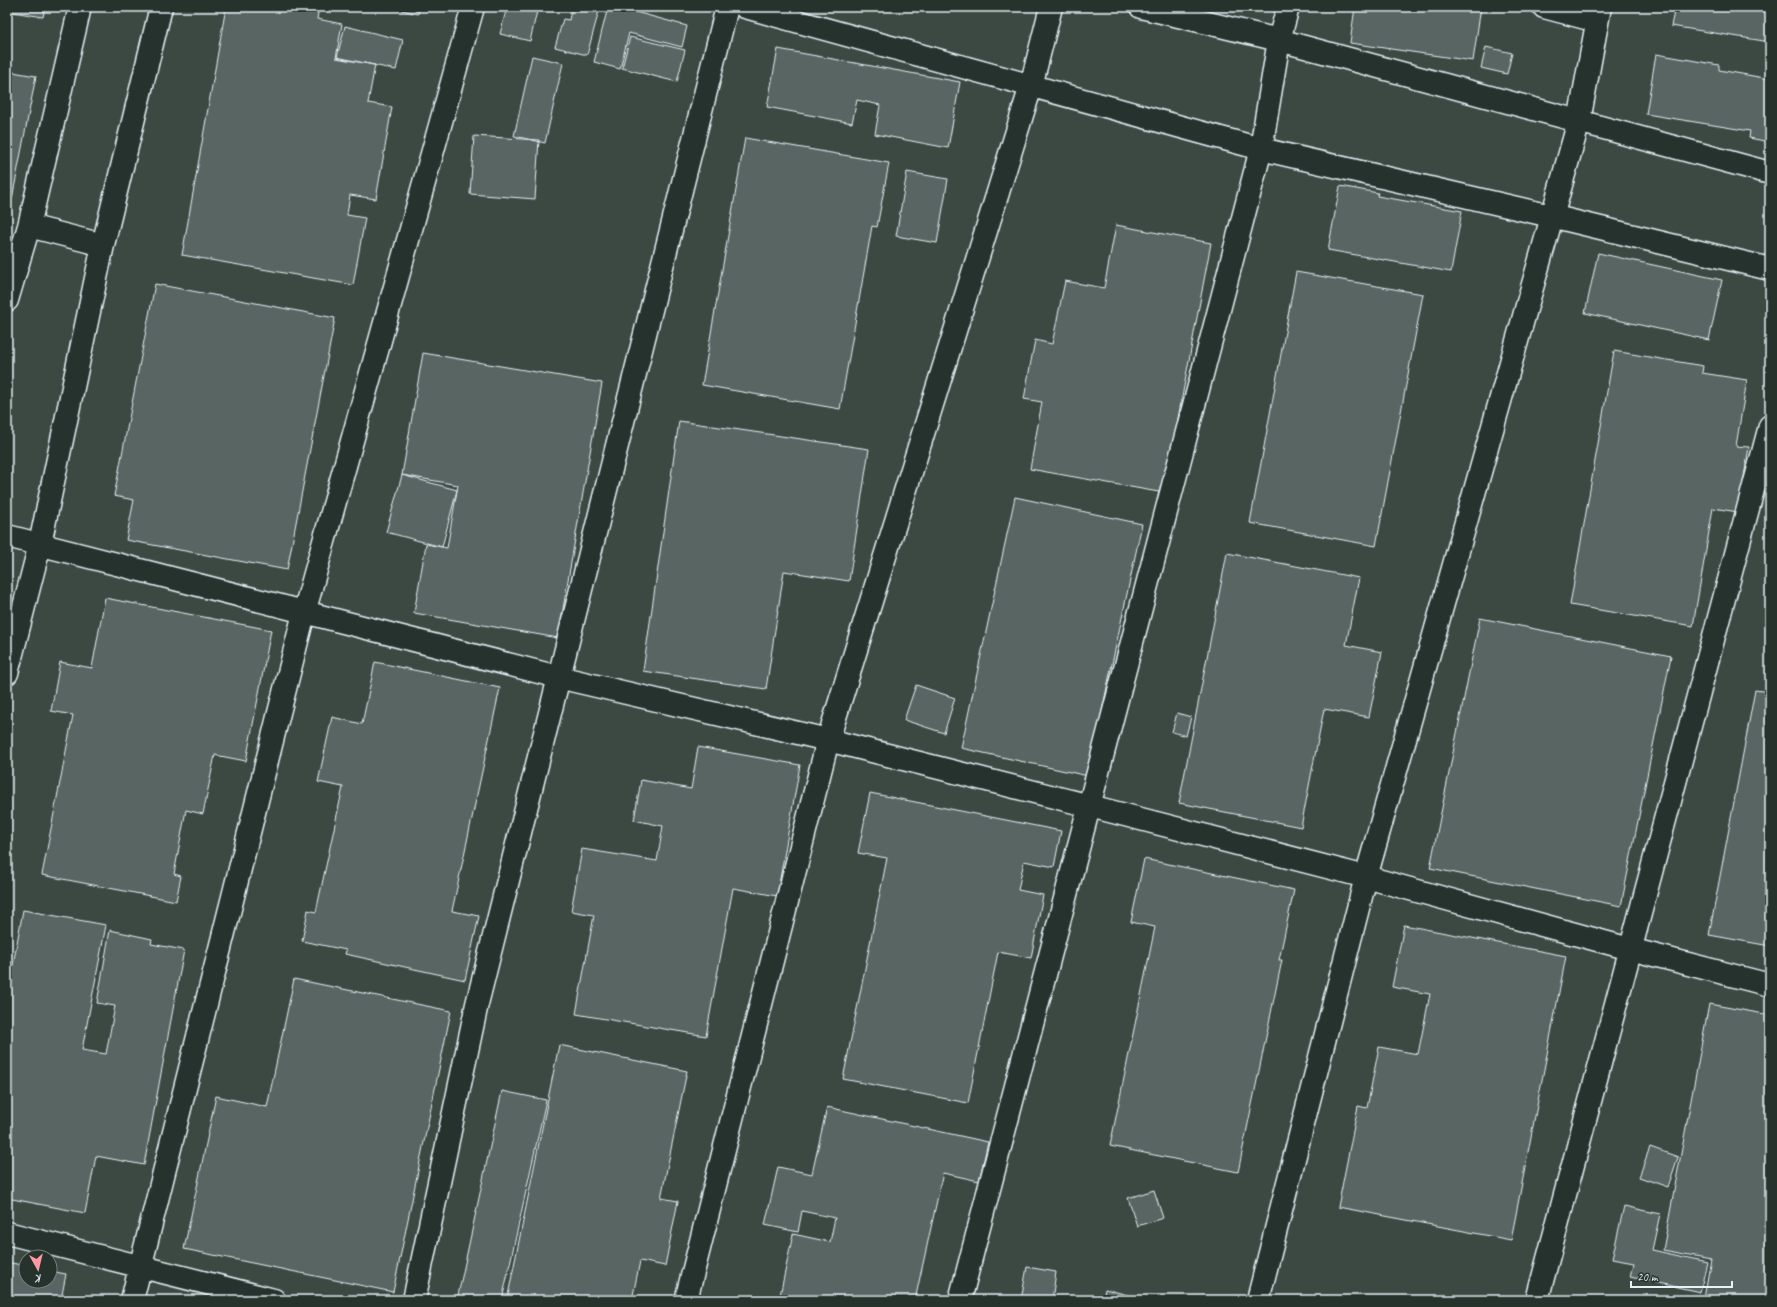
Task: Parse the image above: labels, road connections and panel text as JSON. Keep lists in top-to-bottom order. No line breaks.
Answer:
{"scale_bar":"20 m","north":"bottom"}
